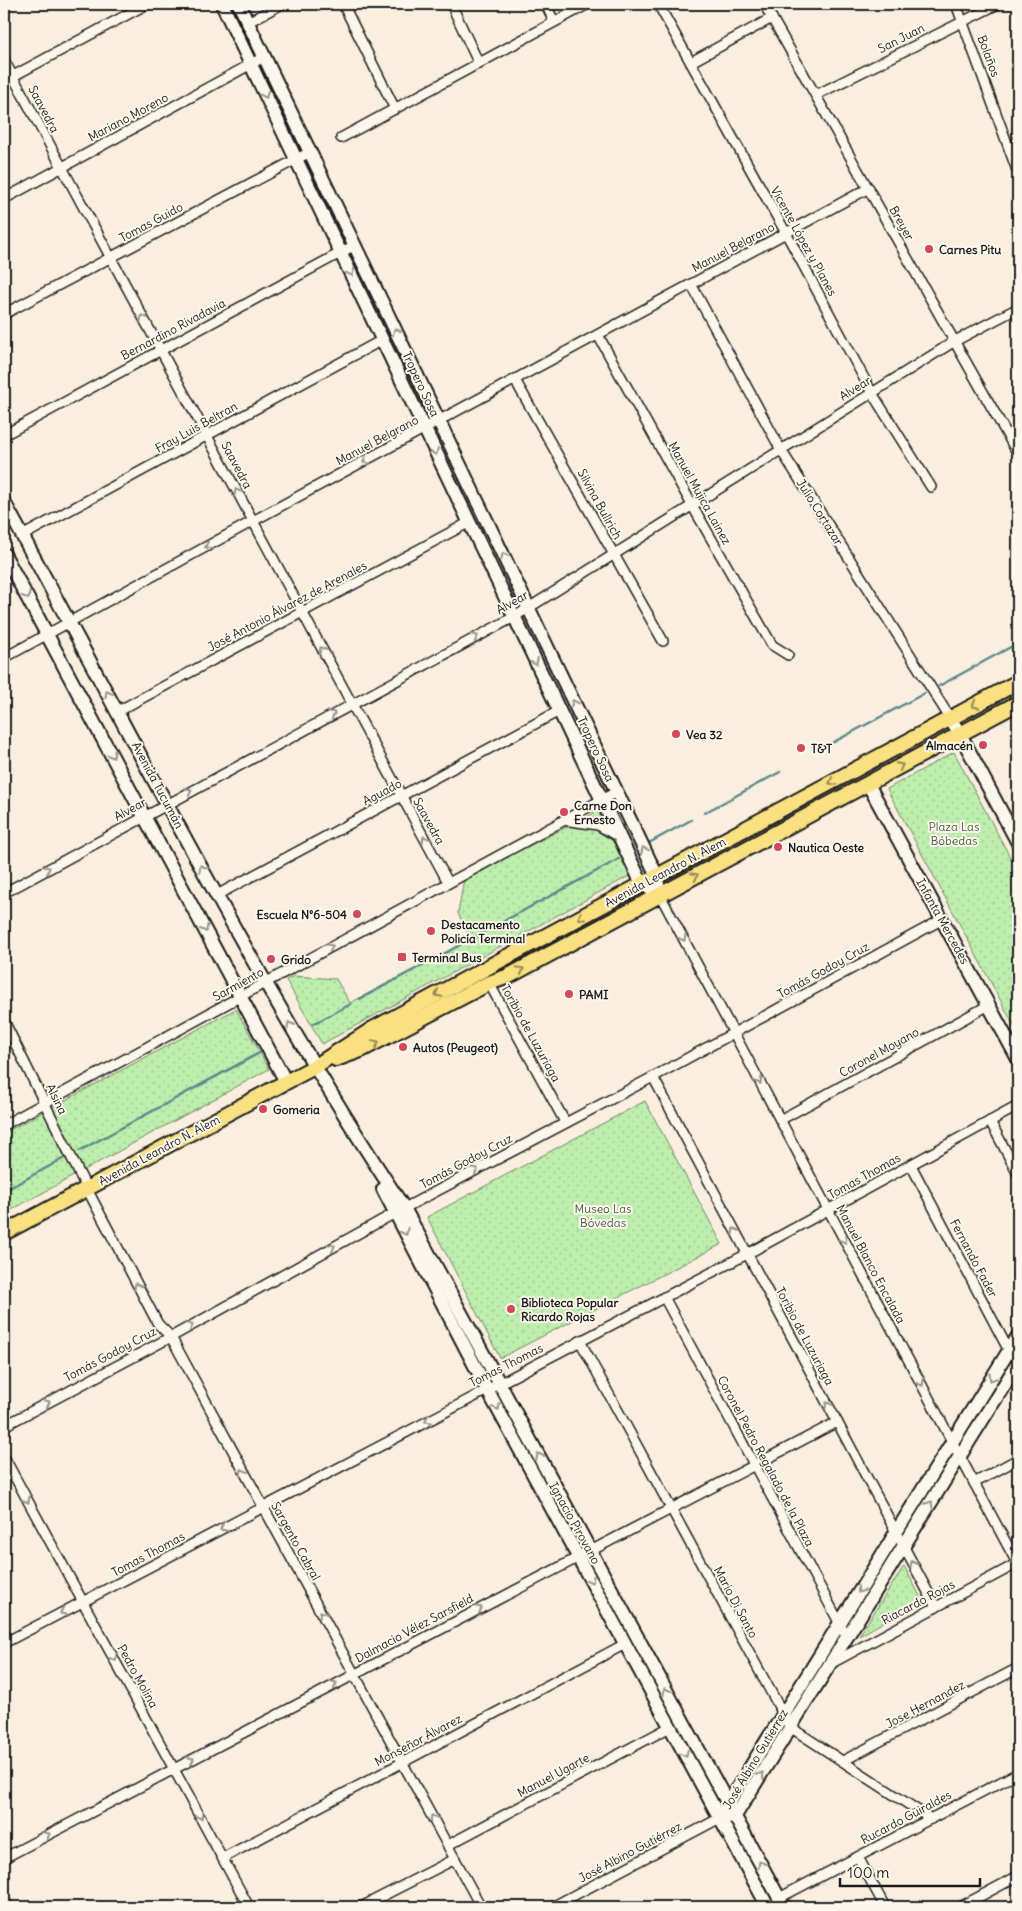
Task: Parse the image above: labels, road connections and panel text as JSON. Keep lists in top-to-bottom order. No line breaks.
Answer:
{"streets":{"main road":["Avenida Leandro N. Alem"],"street":["San Juan","Bolaños","Saavedra","Mariano Moreno","Tomas Guido","Breyer","Vicente López y Planes","Manuel Belgrano","Bernardino Rivadavia","Tropero Sosa","Alvear","Fray Luis Beltran","Manuel Mujica Lainez","Silvina Bullrich","Julio Cortazar","José Antonio Álvarez de Arenales","Avenida Tucumán","Aguado","Infanta Mercedes","Tomás Godoy Cruz","Sarmiento","Toribio de Luzuriaga","Coronel Moyano","Alsina","Tomas Thomas","Fernando Fader","Manuel Blanco Encalada","Coronel Pedro Regalado de la Plaza","Ignacio Pirovano","Sargento Cabral","Mario Di Santo","Riacardo Rojas","Dalmacio Vélez Sarsfield","Pedro Molina","Jose Hernandez","Monseñor Álvarez","José Albino Gutierrez","Manuel Ugarte","Rucardo Güiraldes","José Albino Gutiérrez"]},"crossings":[["San Juan","Bolaños"],["San Juan","Breyer"],["Saavedra","Mariano Moreno"],["Saavedra","Tomas Guido"],["Saavedra","Manuel Belgrano"],["Saavedra","Bernardino Rivadavia"],["Saavedra","Alvear"],["Saavedra","Fray Luis Beltran"],["Saavedra","José Antonio Álvarez de Arenales"],["Saavedra","Aguado"],["Saavedra","Sarmiento"],["Mariano Moreno","Tropero Sosa"],["Tomas Guido","Tropero Sosa"],["Breyer","Manuel Belgrano"],["Breyer","Alvear"],["Vicente López y Planes","Manuel Belgrano"],["Vicente López y Planes","Alvear"],["Manuel Belgrano","Tropero Sosa"],["Manuel Belgrano","Manuel Mujica Lainez"],["Manuel Belgrano","Silvina Bullrich"],["Manuel Belgrano","Julio Cortazar"],["Manuel Belgrano","Avenida Tucumán"],["Bernardino Rivadavia","Tropero Sosa"],["Tropero Sosa","Alvear"],["Tropero Sosa","Fray Luis Beltran"],["Tropero Sosa","José Antonio Álvarez de Arenales"],["Tropero Sosa","Aguado"],["Tropero Sosa","Avenida Leandro N. Alem"],["Tropero Sosa","Sarmiento"],["Tropero Sosa","Manuel Blanco Encalada"],["Alvear","Manuel Mujica Lainez"],["Alvear","Silvina Bullrich"],["Alvear","Julio Cortazar"],["Alvear","Avenida Tucumán"],["Fray Luis Beltran","Avenida Tucumán"],["Julio Cortazar","Avenida Leandro N. Alem"],["José Antonio Álvarez de Arenales","Avenida Tucumán"],["Avenida Tucumán","Aguado"],["Avenida Tucumán","Avenida Leandro N. Alem"],["Avenida Tucumán","Sarmiento"],["Avenida Tucumán","Ignacio Pirovano"],["Avenida Leandro N. Alem","Infanta Mercedes"],["Avenida Leandro N. Alem","Toribio de Luzuriaga"],["Avenida Leandro N. Alem","Alsina"],["Avenida Leandro N. Alem","Manuel Blanco Encalada"],["Avenida Leandro N. Alem","Ignacio Pirovano"],["Avenida Leandro N. Alem","Sargento Cabral"],["Infanta Mercedes","Tomás Godoy Cruz"],["Infanta Mercedes","Coronel Moyano"],["Tomás Godoy Cruz","Toribio de Luzuriaga"],["Tomás Godoy Cruz","Manuel Blanco Encalada"],["Tomás Godoy Cruz","Ignacio Pirovano"],["Tomás Godoy Cruz","Sargento Cabral"],["Sarmiento","Alsina"],["Toribio de Luzuriaga","Tomas Thomas"],["Toribio de Luzuriaga","Riacardo Rojas"],["Toribio de Luzuriaga","Dalmacio Vélez Sarsfield"],["Toribio de Luzuriaga","José Albino Gutierrez"],["Coronel Moyano","Manuel Blanco Encalada"],["Alsina","Sargento Cabral"],["Tomas Thomas","Fernando Fader"],["Tomas Thomas","Manuel Blanco Encalada"],["Tomas Thomas","Coronel Pedro Regalado de la Plaza"],["Tomas Thomas","Ignacio Pirovano"],["Tomas Thomas","Sargento Cabral"],["Tomas Thomas","Mario Di Santo"],["Tomas Thomas","Pedro Molina"],["Fernando Fader","José Albino Gutierrez"],["Manuel Blanco Encalada","Riacardo Rojas"],["Manuel Blanco Encalada","José Albino Gutierrez"],["Coronel Pedro Regalado de la Plaza","Dalmacio Vélez Sarsfield"],["Coronel Pedro Regalado de la Plaza","José Albino Gutierrez"],["Ignacio Pirovano","Dalmacio Vélez Sarsfield"],["Ignacio Pirovano","Monseñor Álvarez"],["Ignacio Pirovano","José Albino Gutierrez"],["Ignacio Pirovano","Manuel Ugarte"],["Ignacio Pirovano","Rucardo Güiraldes"],["Ignacio Pirovano","José Albino Gutiérrez"],["Sargento Cabral","Dalmacio Vélez Sarsfield"],["Sargento Cabral","Monseñor Álvarez"],["Sargento Cabral","Manuel Ugarte"],["Mario Di Santo","Dalmacio Vélez Sarsfield"],["Mario Di Santo","Jose Hernandez"],["Mario Di Santo","José Albino Gutierrez"],["Mario Di Santo","Rucardo Güiraldes"],["Riacardo Rojas","José Albino Gutierrez"],["Dalmacio Vélez Sarsfield","Pedro Molina"],["Pedro Molina","Monseñor Álvarez"],["José Albino Gutierrez","José Albino Gutiérrez"]],"one_way":["Saavedra","Manuel Belgrano","Alvear","Tomás Godoy Cruz","Toribio de Luzuriaga","Tomas Thomas","Manuel Blanco Encalada","Sargento Cabral","Dalmacio Vélez Sarsfield","Pedro Molina"],"parks":["Plaza Las Bóbedas","Museo Las Bóvedas"],"places":{"other":["Carnes Pitu","Vea 32","Almacén","T&T","Carne Don Ernesto","Nautica Oeste","Escuela N°6-504","Destacamento Policía Terminal","Grido","PAMI","Autos (Peugeot)","Gomeria","Biblioteca Popular Ricardo Rojas"],"transit":["Terminal Bus"]},"scale_bar":"100 m"}
